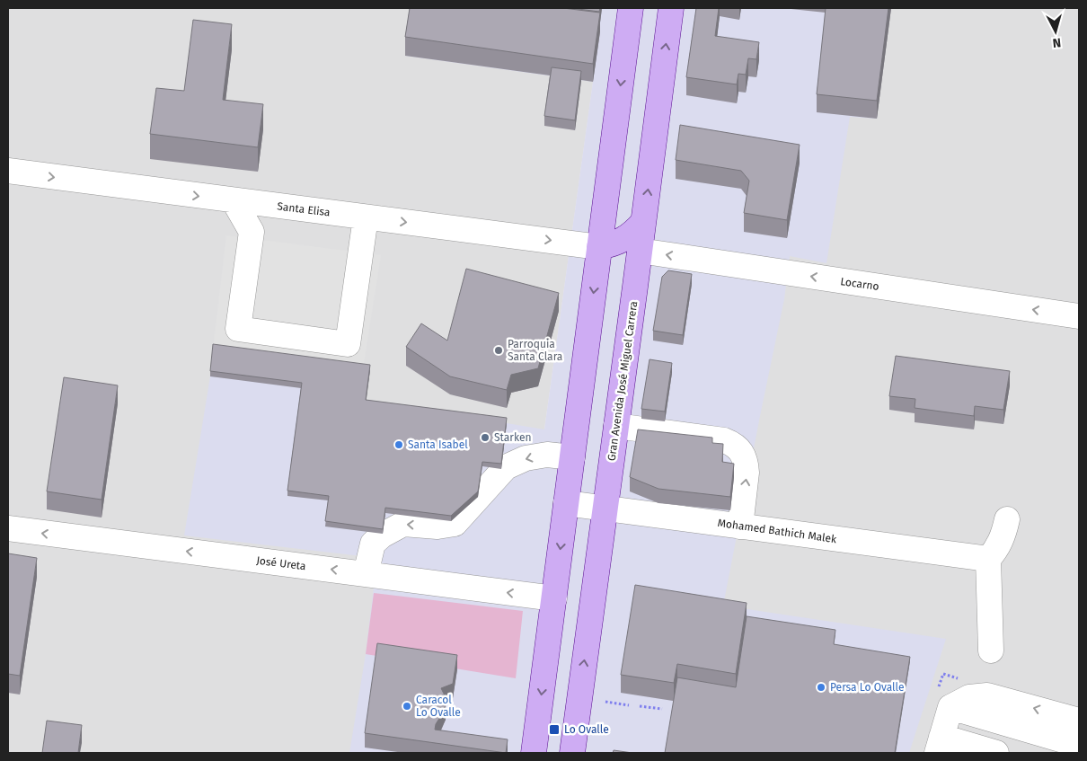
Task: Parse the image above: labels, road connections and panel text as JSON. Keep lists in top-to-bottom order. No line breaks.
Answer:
{"streets":{"main road":["Gran Avenida José Miguel Carrera"],"street":["Santa Elisa","Locarno","Mohamed Bathich Malek","José Ureta"]},"crossings":[["Locarno","Gran Avenida José Miguel Carrera"],["Gran Avenida José Miguel Carrera","Mohamed Bathich Malek"]],"one_way":["Santa Elisa","Locarno","José Ureta"],"places":{"other":["Parroquia Santa Clara","Starken","Santa Isabel","Persa Lo Ovalle","Caracol Lo Ovalle"],"transit":["Lo Ovalle"]},"north":"bottom"}
